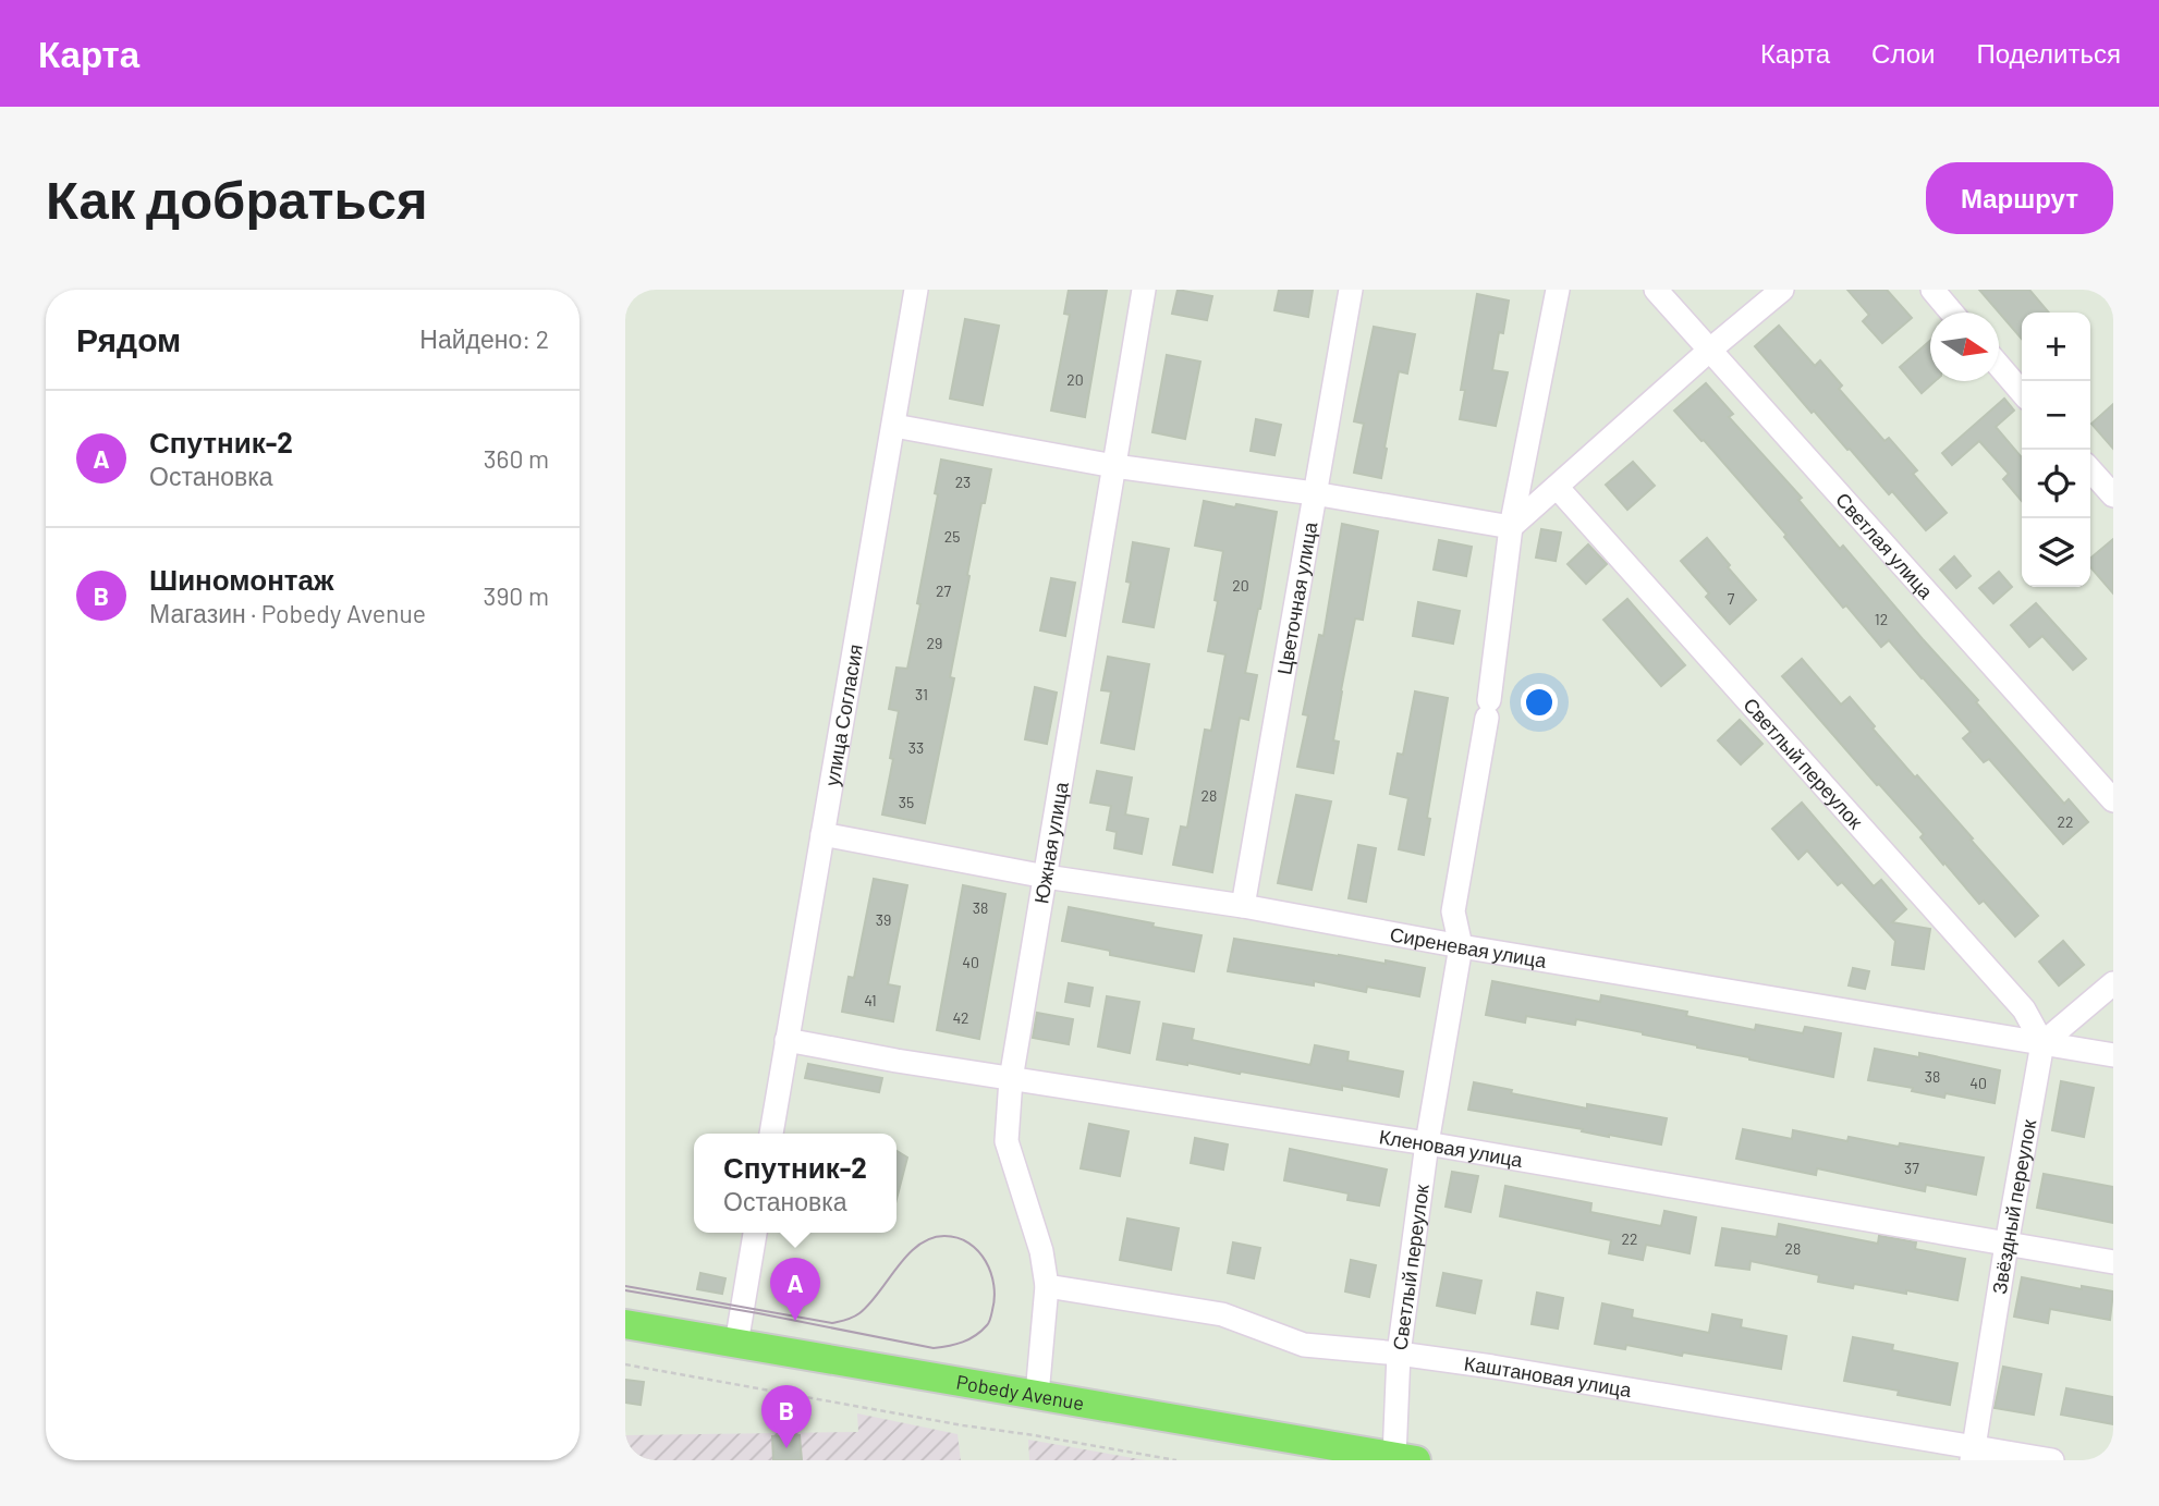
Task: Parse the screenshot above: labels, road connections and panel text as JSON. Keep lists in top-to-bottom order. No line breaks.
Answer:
{"streets":{"main road":["Pobedy Avenue"],"street":["Светлая улица","Цветочная улица","улица Согласия","Светлый переулок","Южная улица","Сиреневая улица","Кленовая улица","Звёздный переулок","Каштановая улица"]},"crossings":[["Цветочная улица","Сиреневая улица"],["улица Согласия","Сиреневая улица"],["улица Согласия","Кленовая улица"],["Светлый переулок","Сиреневая улица"],["Светлый переулок","Кленовая улица"],["Светлый переулок","Звёздный переулок"],["Светлый переулок","Каштановая улица"],["Светлый переулок","Pobedy Avenue"],["Южная улица","Сиреневая улица"],["Южная улица","Кленовая улица"],["Южная улица","Каштановая улица"],["Южная улица","Pobedy Avenue"],["Сиреневая улица","Звёздный переулок"],["Кленовая улица","Звёздный переулок"],["Звёздный переулок","Каштановая улица"]],"house_numbers":["20","23","25","20","27","7","12","29","31","33","28","35","22","38","39","40","41","42","38","40","37","22","28"],"north":"right","page":{"header":"Карта","nav":["Карта","Слои","Поделиться"],"buttons":"Маршрут","title":"Как добраться","heading":["Рядом","Найдено: 2"],"map_buttons":["+","−"],"list":[{"mark":"A","name":"Спутник-2","note":"Остановка","value":"360 m"},{"mark":"B","name":"Шиномонтаж","note":"Магазин · Pobedy Avenue","value":"390 m"}],"popup":["Спутник-2","Остановка"],"pins":["A","B"]}}
